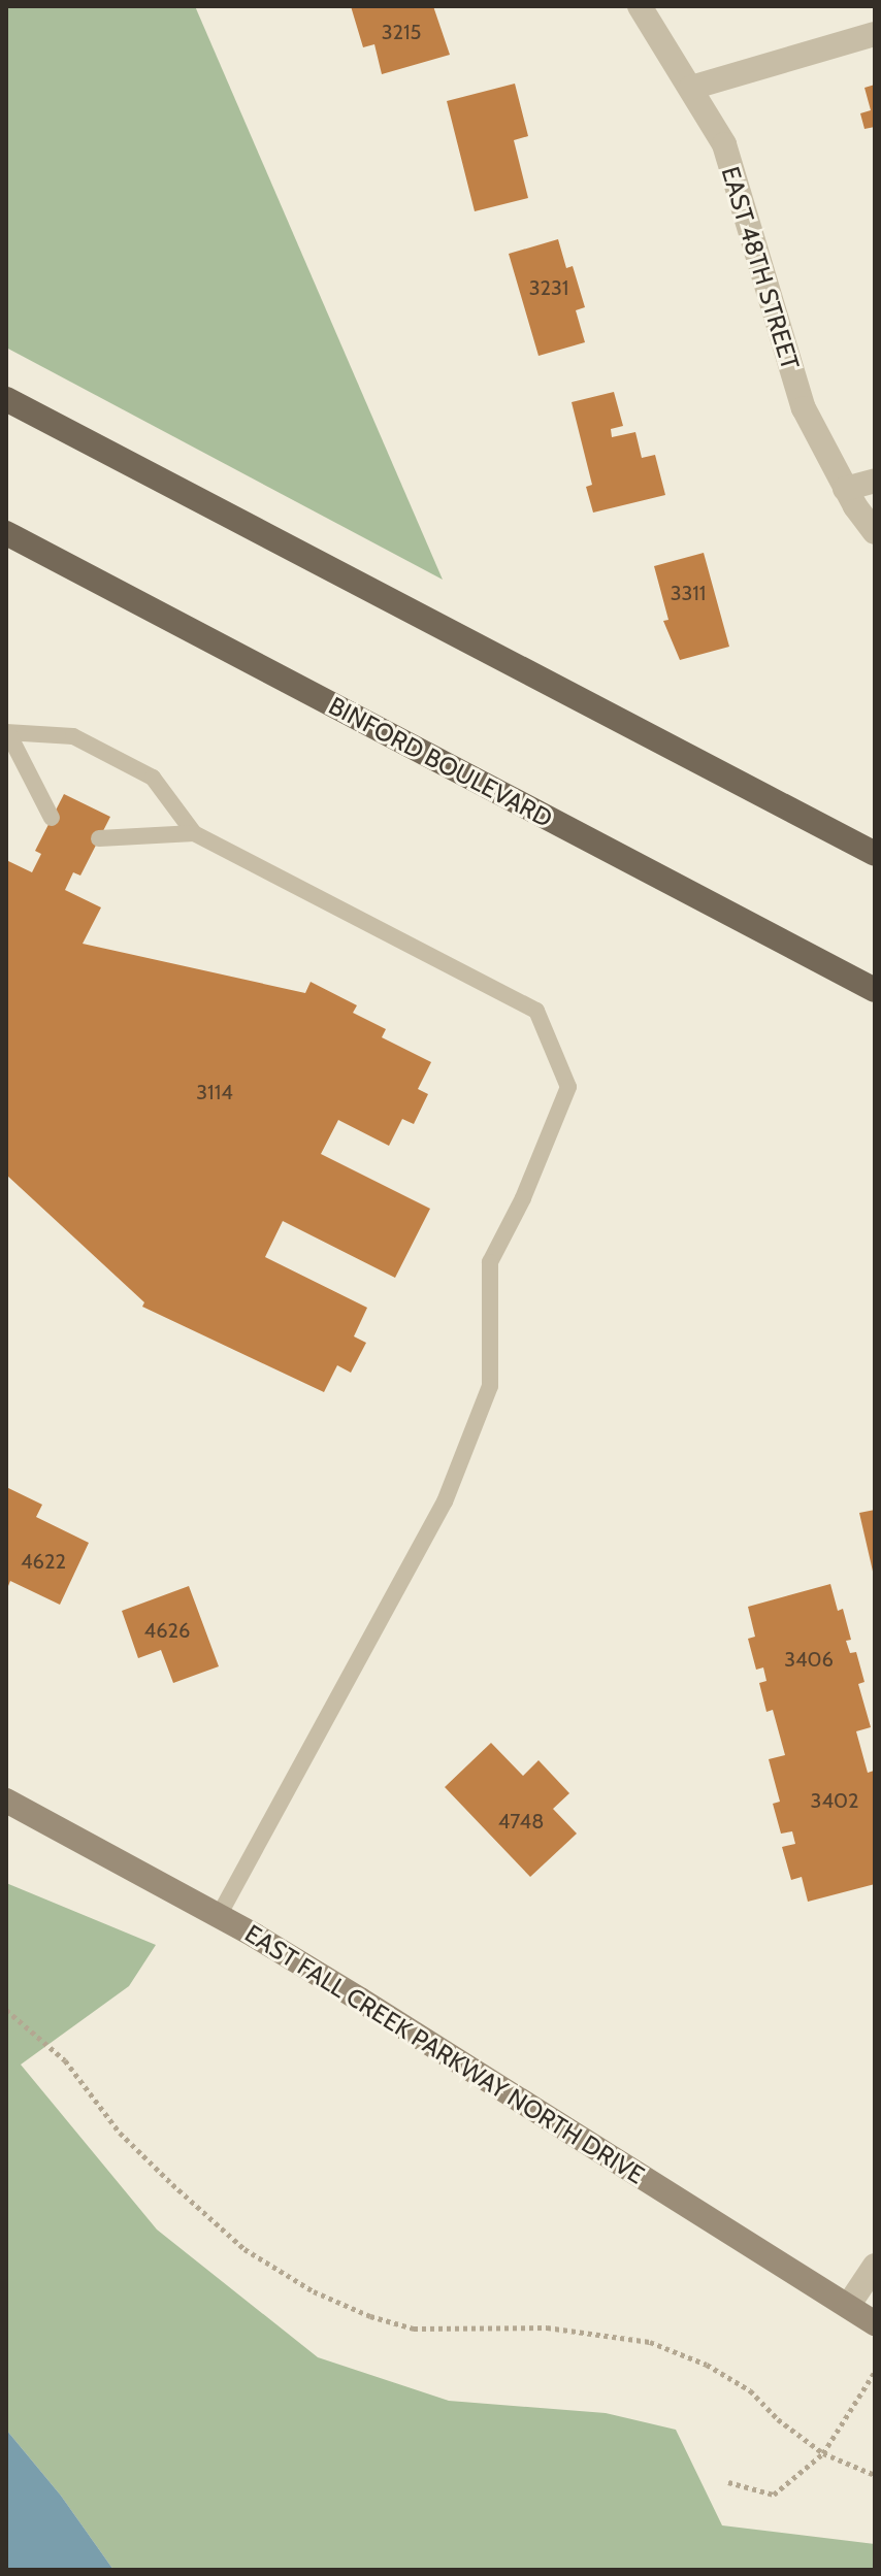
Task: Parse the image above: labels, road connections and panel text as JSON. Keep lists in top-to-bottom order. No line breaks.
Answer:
{"streets":{"main road":["BINFORD BOULEVARD","EAST FALL CREEK PARKWAY NORTH DRIVE"],"street":["EAST 48TH STREET"]},"house_numbers":["3215","3231","3311","3114","4622","4626","3406","3402","4748"]}
